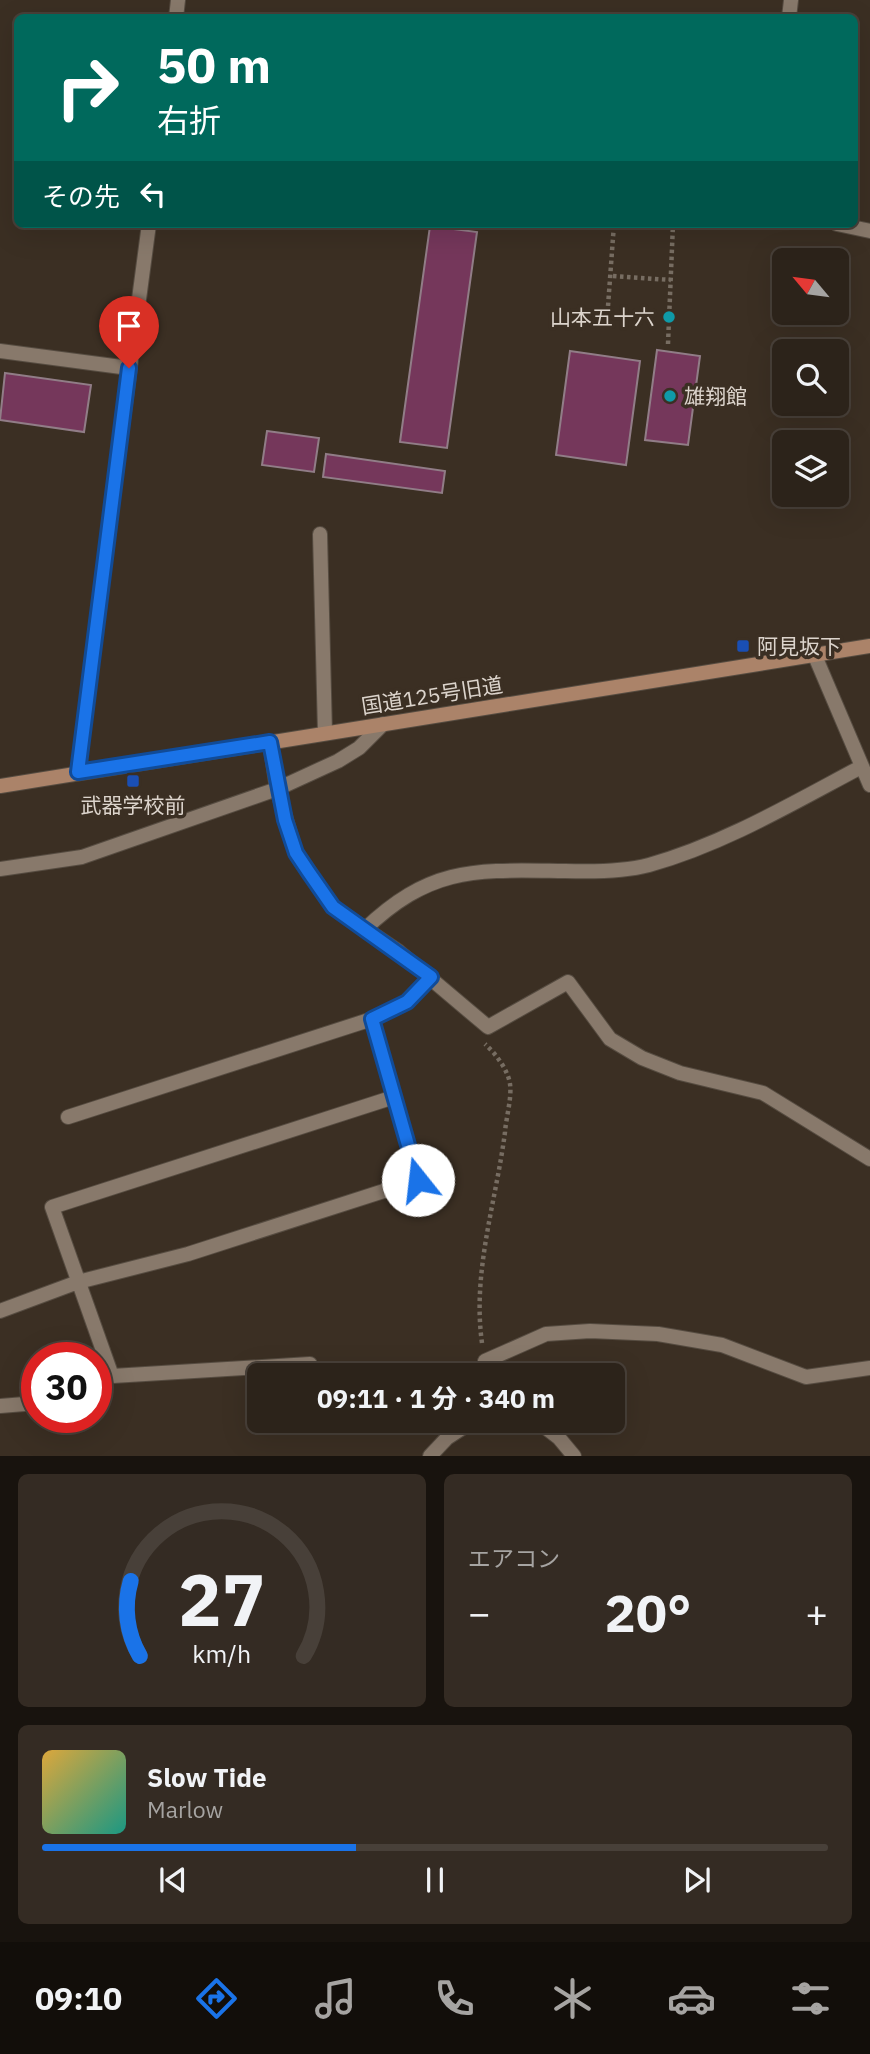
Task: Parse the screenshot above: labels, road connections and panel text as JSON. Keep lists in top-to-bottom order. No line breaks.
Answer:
{"streets":{"street":["国道125号旧道"]},"places":{"other":["山本五十六","雄翔館"],"transit":["阿見坂下","武器学校前"]},"north":"top left","page":{"turn":["50 m","右折"],"then":"その先","limit":"30","trip":"09:11 · 1 分 · 340 m","tile":"エアコン","heat":["−","20°","+"],"song":["Slow Tide","Marlow"],"tabs":"09:10","gauge":["27","km/h"]}}
